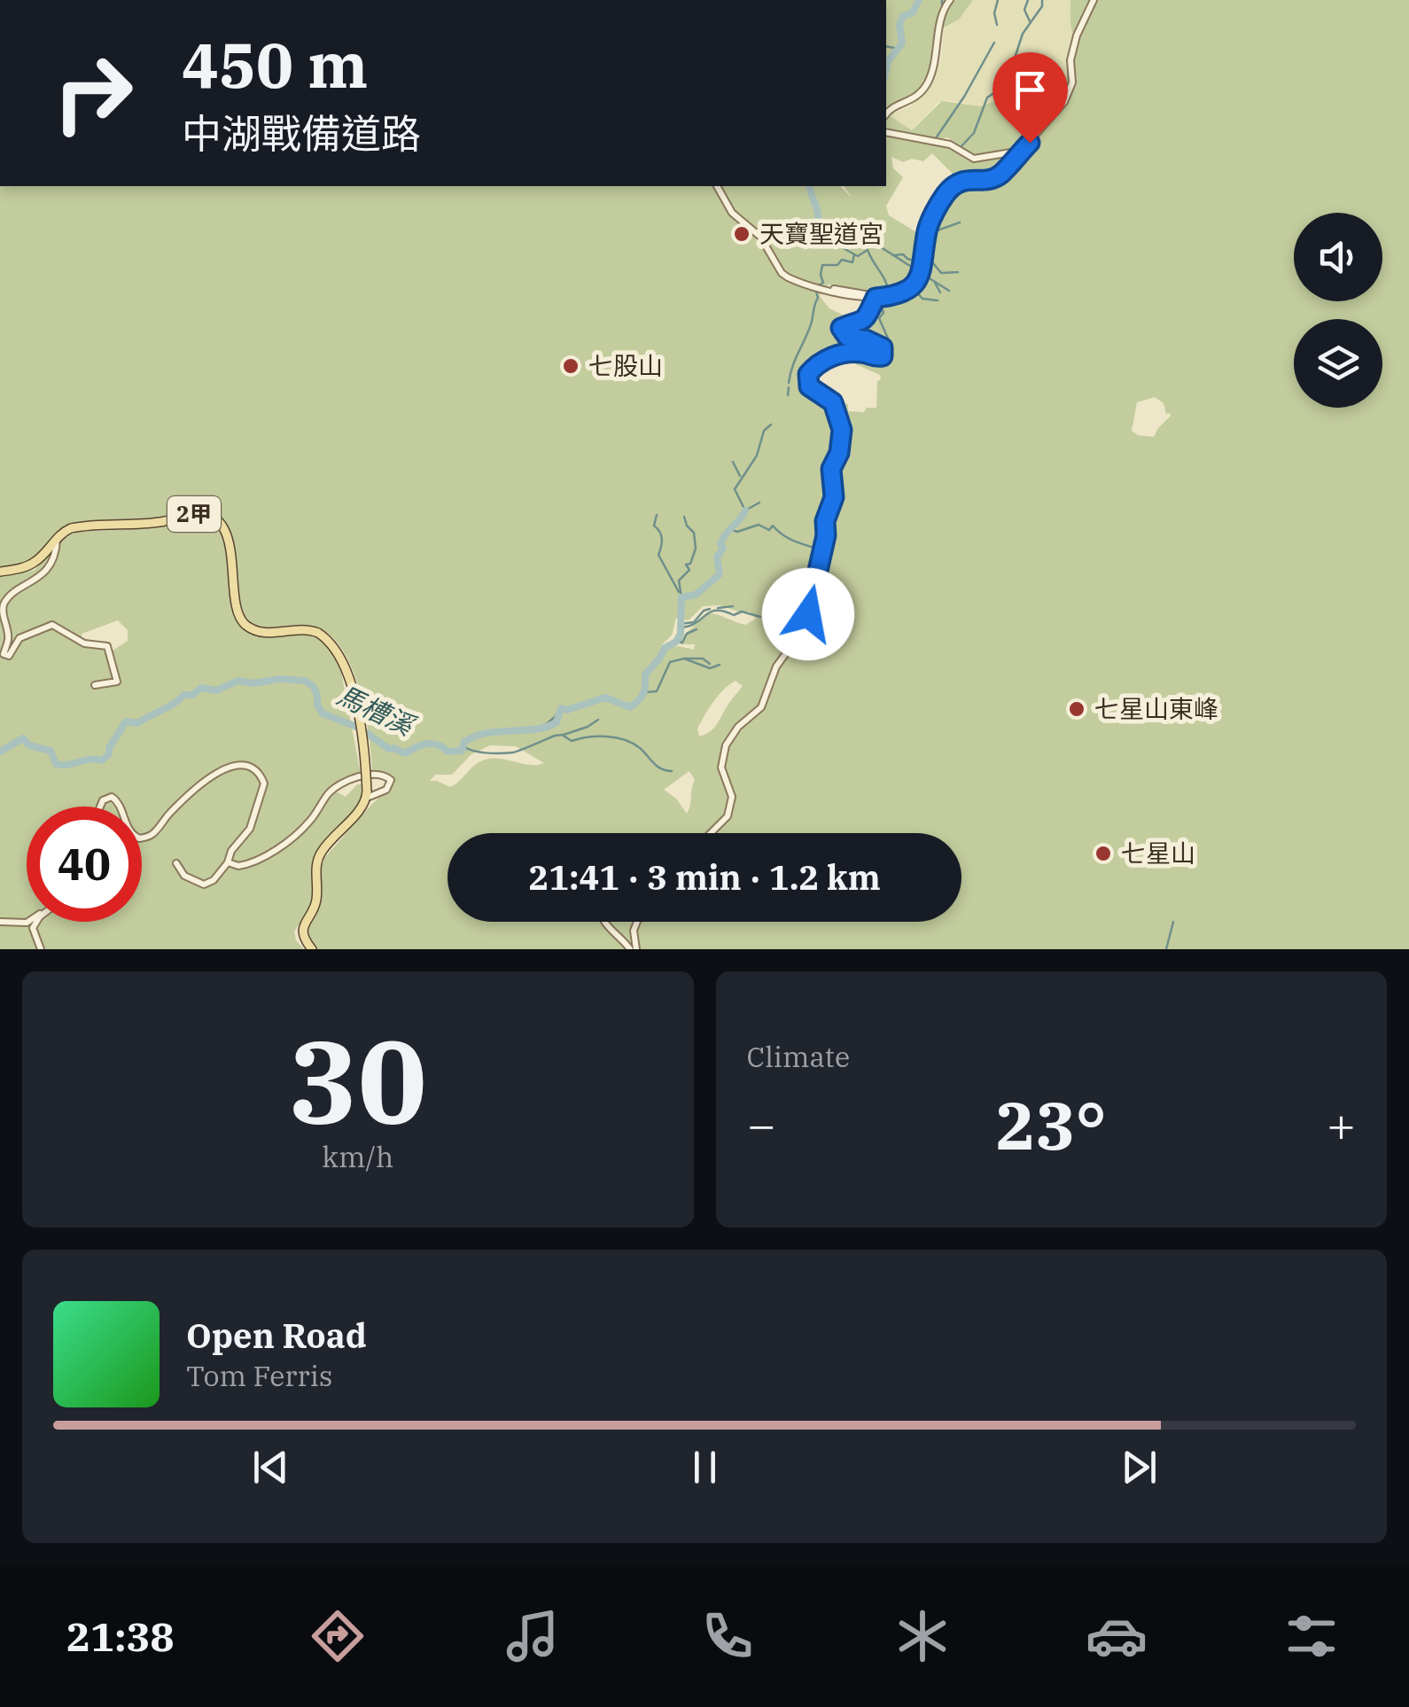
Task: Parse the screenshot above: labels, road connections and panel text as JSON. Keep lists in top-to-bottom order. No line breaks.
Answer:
{"streets":{"main road":["2甲"]},"water":["馬槽溪"],"places":["天寶聖道宮","七股山","七星山東峰","七星山"],"page":{"turn":["450 m","中湖戰備道路"],"limit":"40","trip":"21:41 · 3 min · 1.2 km","tile":[["30","km/h"],"Climate"],"heat":["−","23°","+"],"song":["Open Road","Tom Ferris"],"tabs":"21:38"}}
